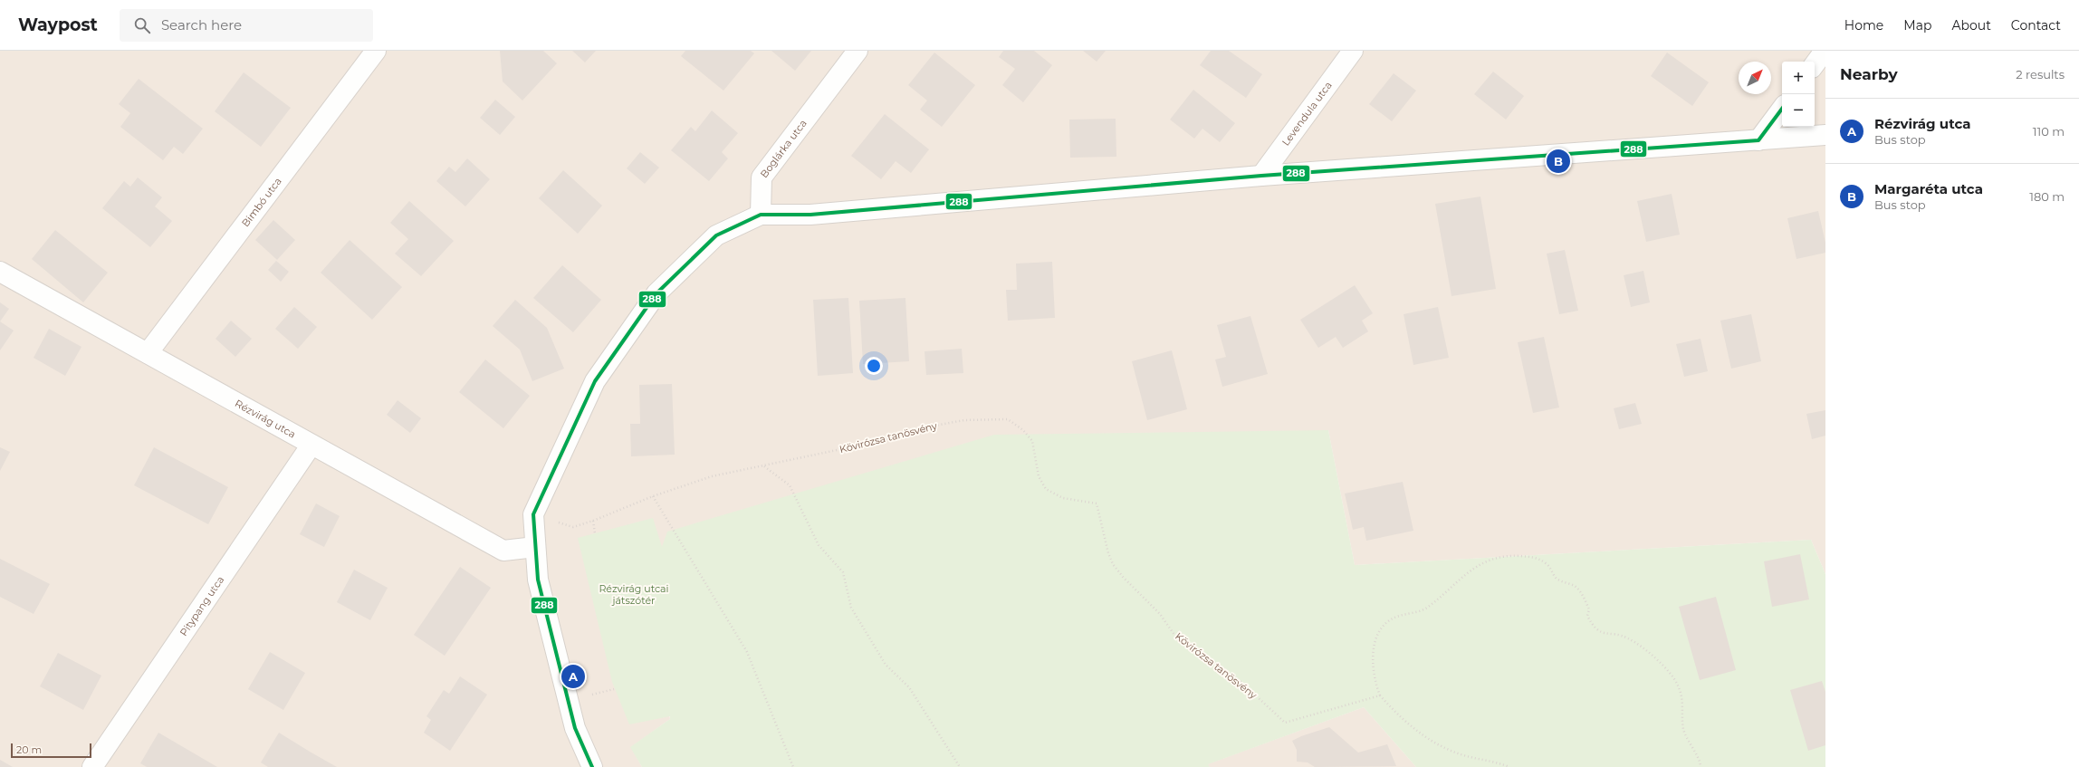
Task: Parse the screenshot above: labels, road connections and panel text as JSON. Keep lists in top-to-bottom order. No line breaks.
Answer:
{"streets":{"street":["Levendula utca","Boglárka utca","Bimbó utca","Rézvirág utca","Pitypang utca"],"path":["Kövirózsa tanösvény"]},"crossings":[["Bimbó utca","Rézvirág utca"],["Rézvirág utca","Pitypang utca"]],"parks":["Rézvirág utcai játszótér"],"lines":["transit line 288"],"scale_bar":"20 m","north":"top right","page":{"header":"Waypost","search":"Search here","nav":["Home","Map","About","Contact"],"heading":["Nearby","2 results"],"map_buttons":["+","−"],"list":[{"mark":"A","name":"Rézvirág utca","note":"Bus stop","value":"110 m"},{"mark":"B","name":"Margaréta utca","note":"Bus stop","value":"180 m"}],"pins":["B","A"],"scale":"20 m"}}
